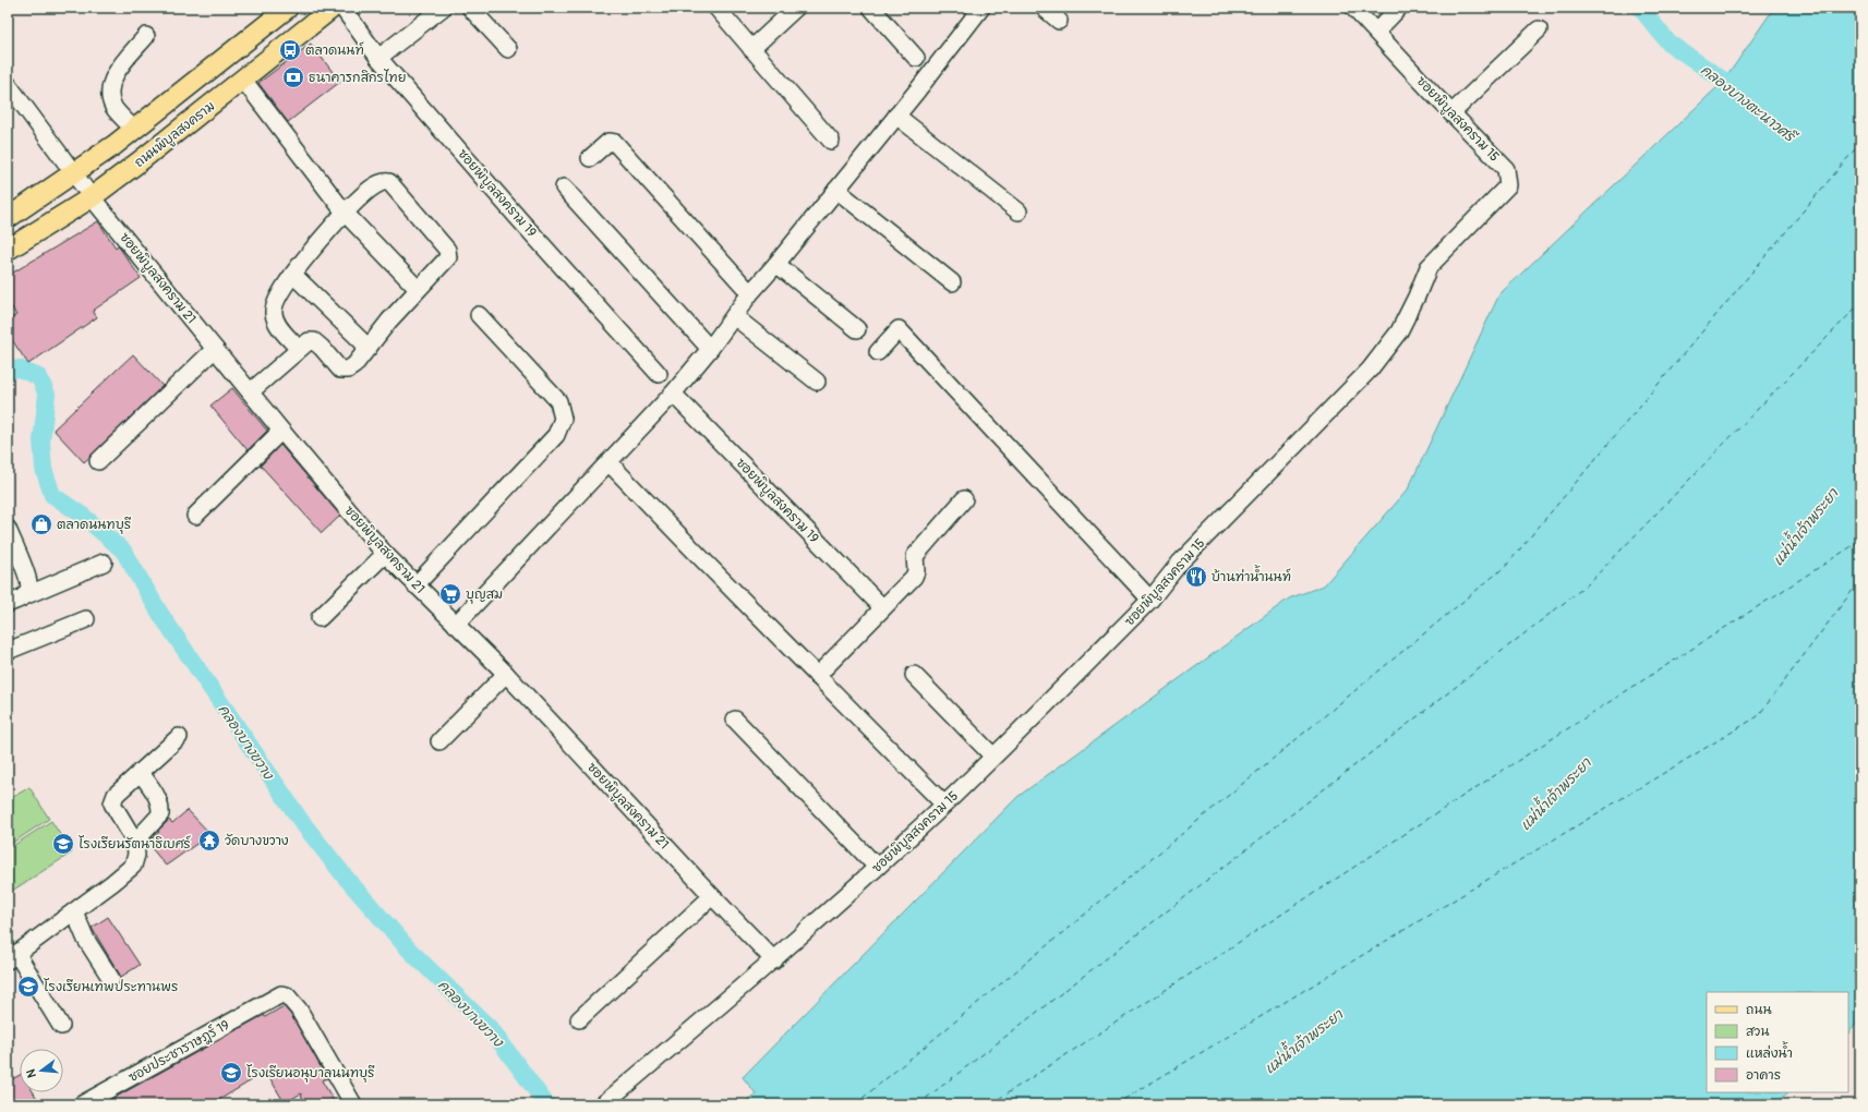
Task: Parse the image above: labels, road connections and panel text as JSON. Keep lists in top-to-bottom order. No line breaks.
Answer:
{"streets":{"main road":["ถนนพิบูลสงคราม"],"street":["ซอยพิบูลสงคราม 15","ซอยพิบูลสงคราม 19","ซอยพิบูลสงคราม 21","ซอยประชาราษฎร์ 19"]},"crossings":[["ซอยพิบูลสงคราม 15","ซอยพิบูลสงคราม 21"],["ถนนพิบูลสงคราม","ซอยพิบูลสงคราม 21"]],"water":["คลองบางตะนาวศรี","แม่น้ำเจ้าพระยา","คลองบางขวาง"],"places":{"bus stop":["ตลาดนนท์"],"bank":["ธนาคารกสิกรไทย"],"shop":["ตลาดนนทบุรี"],"restaurant":["บ้านท่าน้ำนนท์"],"supermarket":["บุญสม"],"temple":["วัดบางขวาง"],"school or university":["โรงเรียนรัตนาธิเบศร์","โรงเรียนเทพประทานพร","โรงเรียนอนุบาลนนทบุรี"]},"legend":["ถนน","สวน","แหล่งน้ำ","อาคาร"],"north":"left"}
